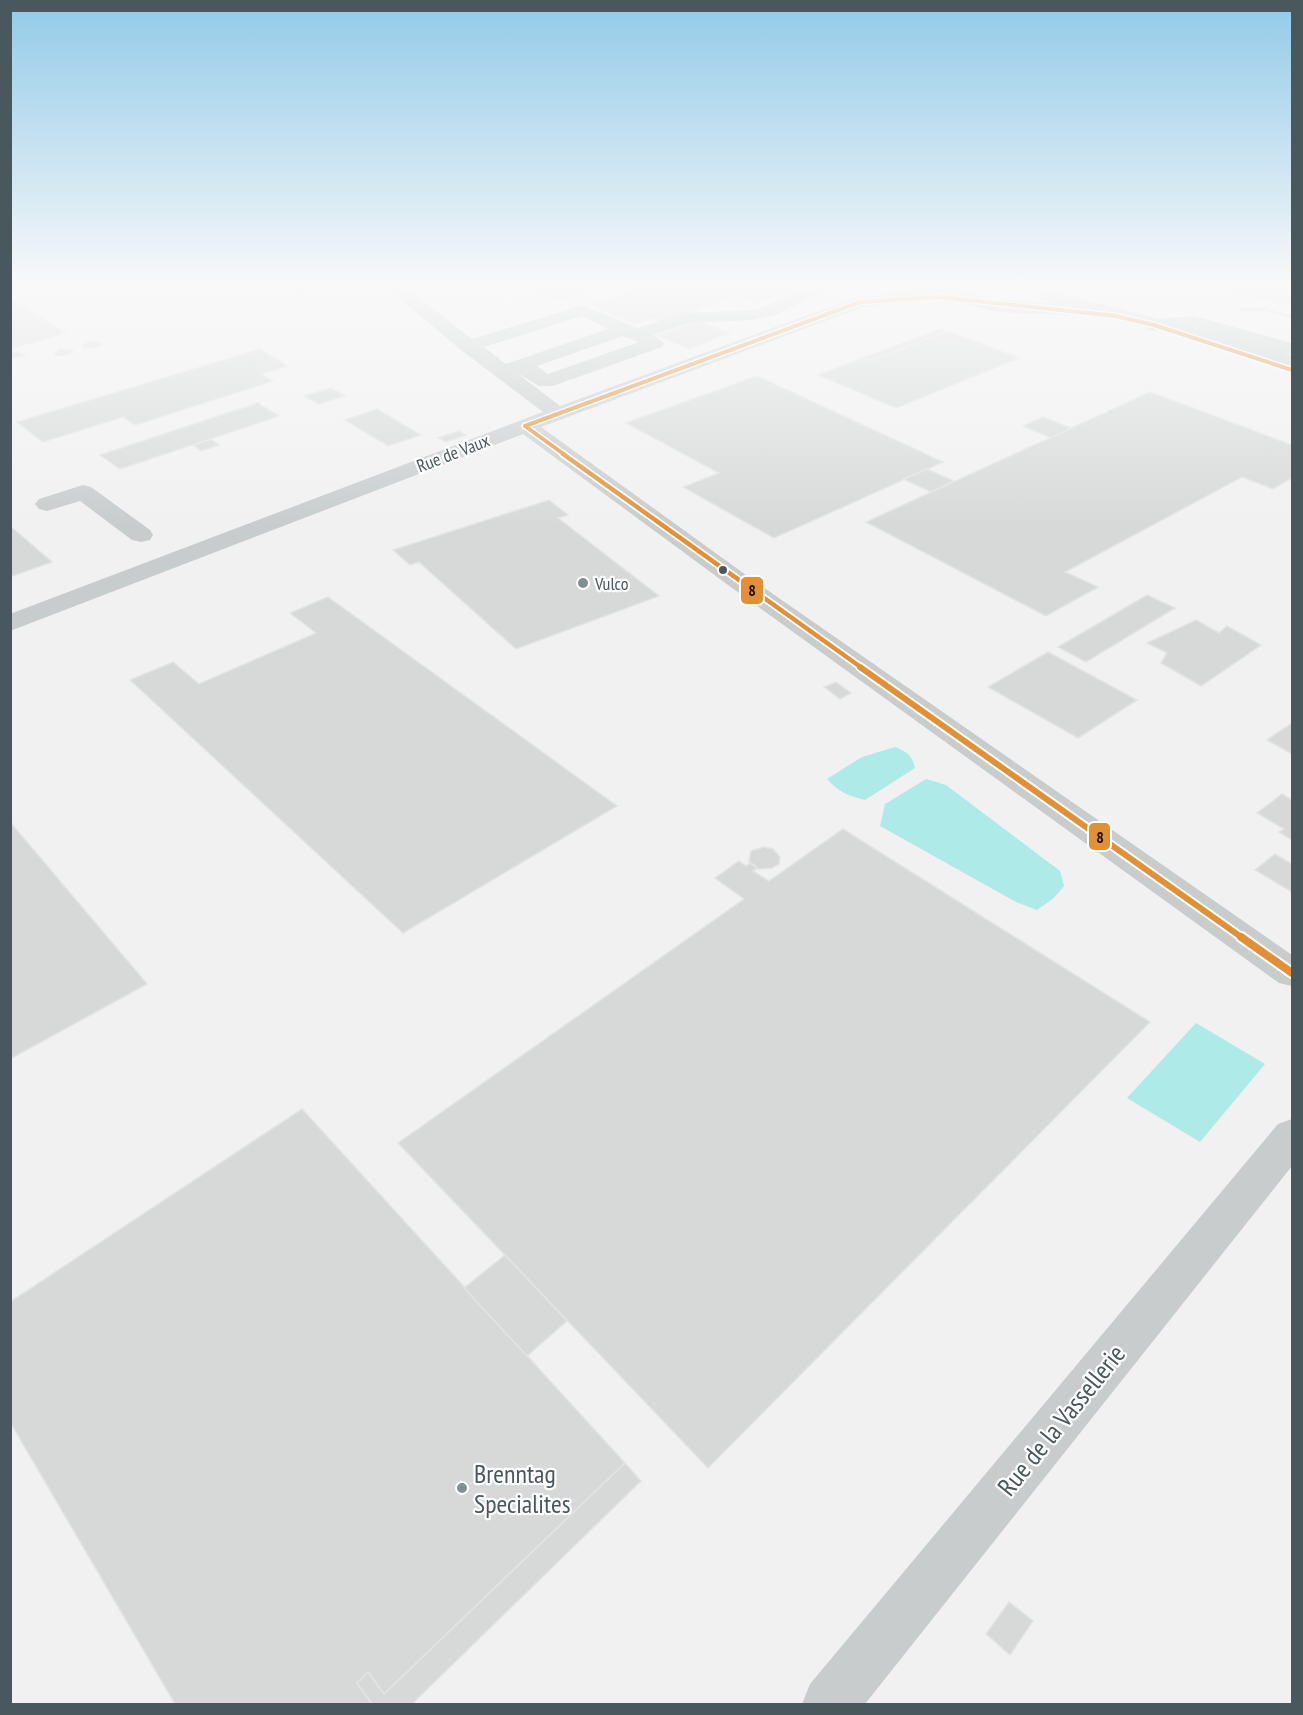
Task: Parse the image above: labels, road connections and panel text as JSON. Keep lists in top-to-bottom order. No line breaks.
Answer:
{"streets":{"street":["Rue de Vaux","Rue de la Vassellerie"]},"places":["Vulco","Brenntag Specialites"],"lines":["transit line 8"]}
